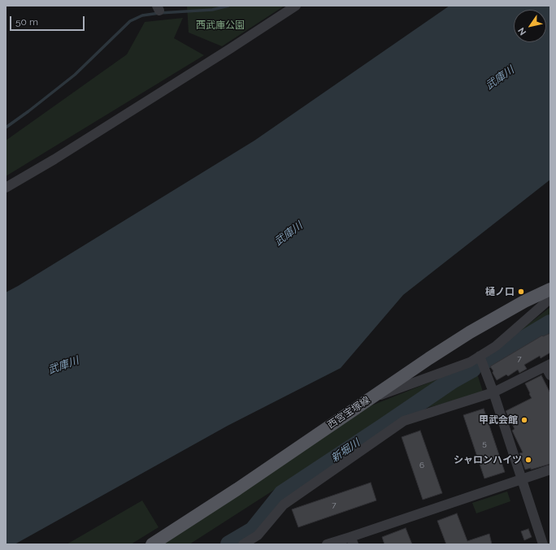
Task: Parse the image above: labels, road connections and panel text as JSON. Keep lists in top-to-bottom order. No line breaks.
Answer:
{"streets":{"main road":["西宮宝塚線"]},"water":["武庫川","新堀川"],"parks":["西武庫公園"],"places":["樋ノ口","甲武会館","シャロンハイツ"],"house_numbers":["7","5","6","7"],"scale_bar":"50 m","north":"bottom left"}
